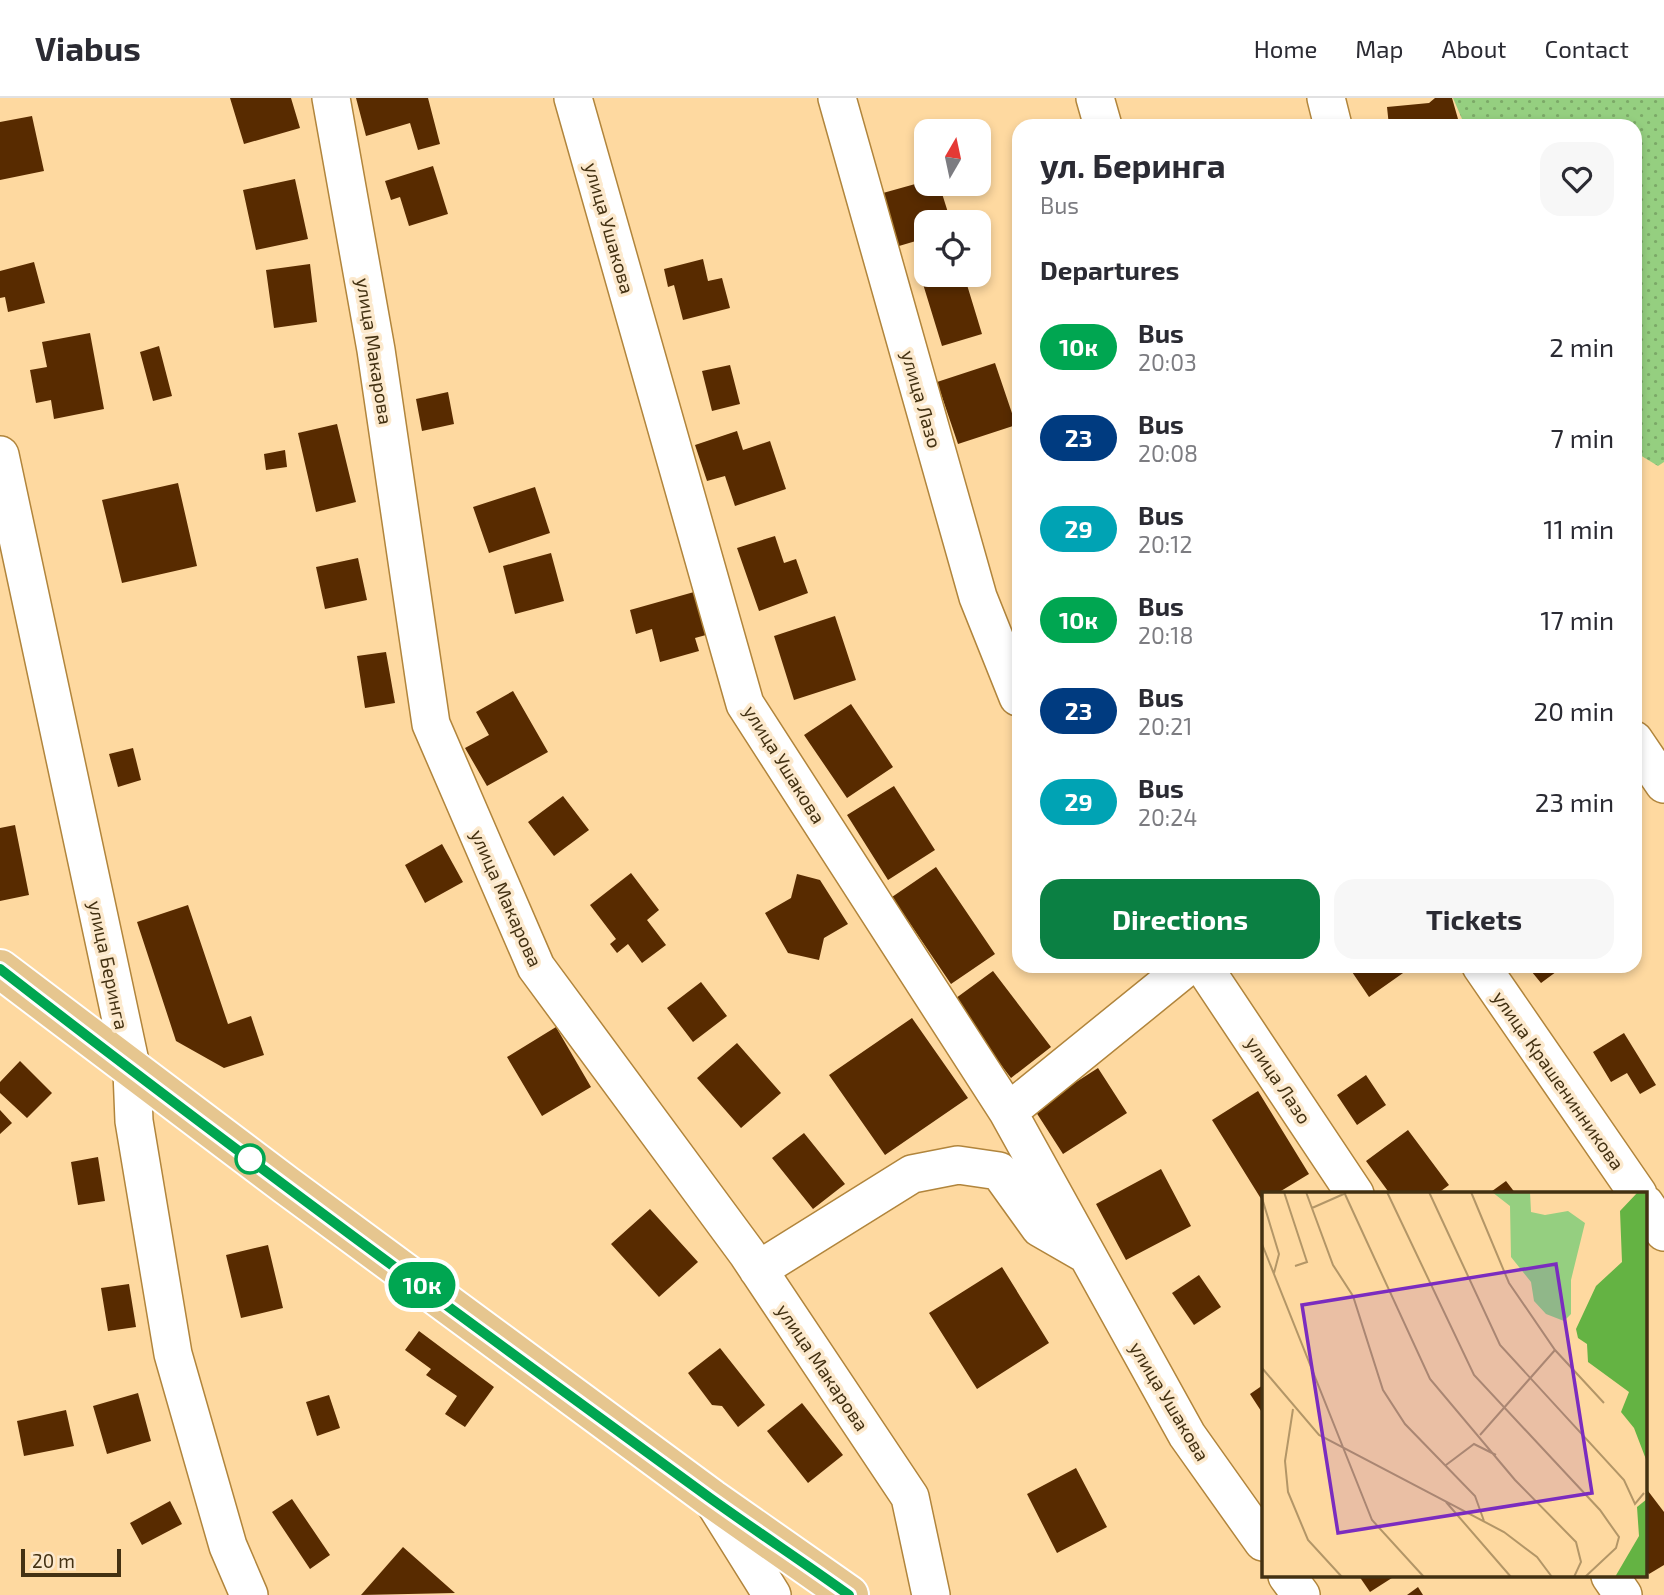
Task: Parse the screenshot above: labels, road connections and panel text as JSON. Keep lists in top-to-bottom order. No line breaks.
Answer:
{"streets":{"street":["улица Ушакова","улица Макарова","улица Лазо","улица Беринга","улица Крашенинникова"]},"lines":["bus line 10к"],"scale_bar":"20 m","north":"top","page":{"header":"Viabus","nav":["Home","Map","About","Contact"],"on_map":"10к","heading":[["ул. Беринга","Bus"],"Departures"],"list":[{"mark":"10к","name":"Bus","note":"20:03","value":"2 min"},{"mark":"23","name":"Bus","note":"20:08","value":"7 min"},{"mark":"29","name":"Bus","note":"20:12","value":"11 min"},{"mark":"10к","name":"Bus","note":"20:18","value":"17 min"},{"mark":"23","name":"Bus","note":"20:21","value":"20 min"},{"mark":"29","name":"Bus","note":"20:24","value":"23 min"}],"buttons":["Directions","Tickets"],"scale":"20 m"}}
